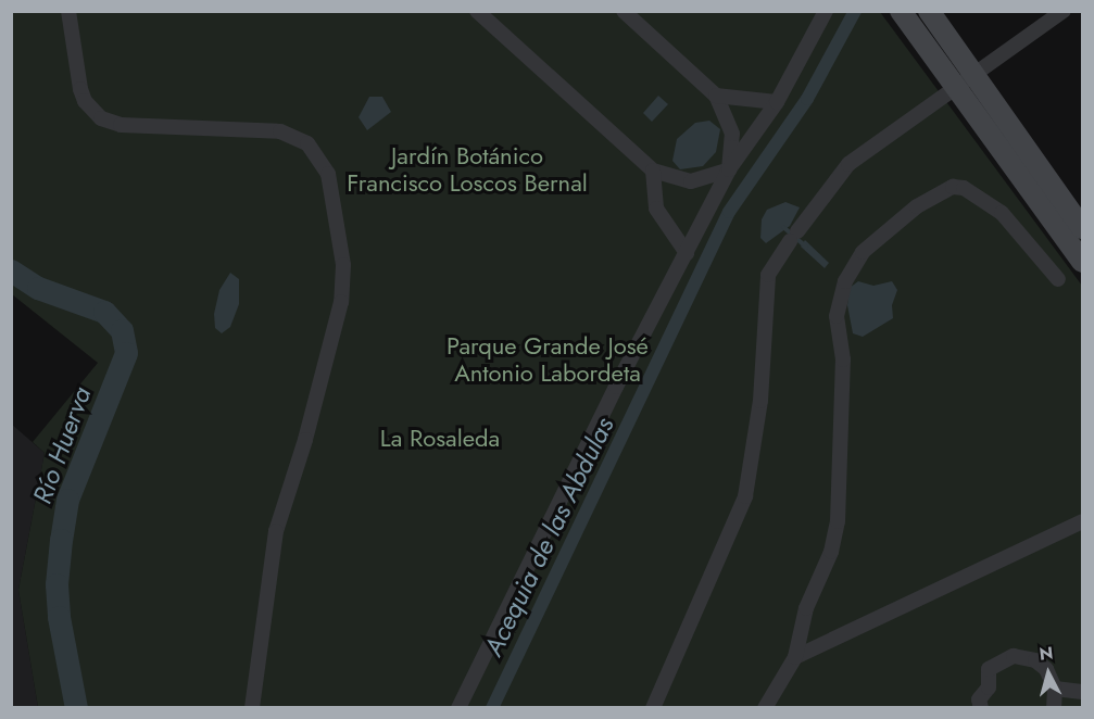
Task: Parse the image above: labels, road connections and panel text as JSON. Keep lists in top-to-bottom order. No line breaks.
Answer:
{"water":["Río Huerva","Acequia de las Abdulas"],"parks":["Jardín Botánico Francisco Loscos Bernal","Parque Grande José Antonio Labordeta","La Rosaleda"],"north":"top"}
